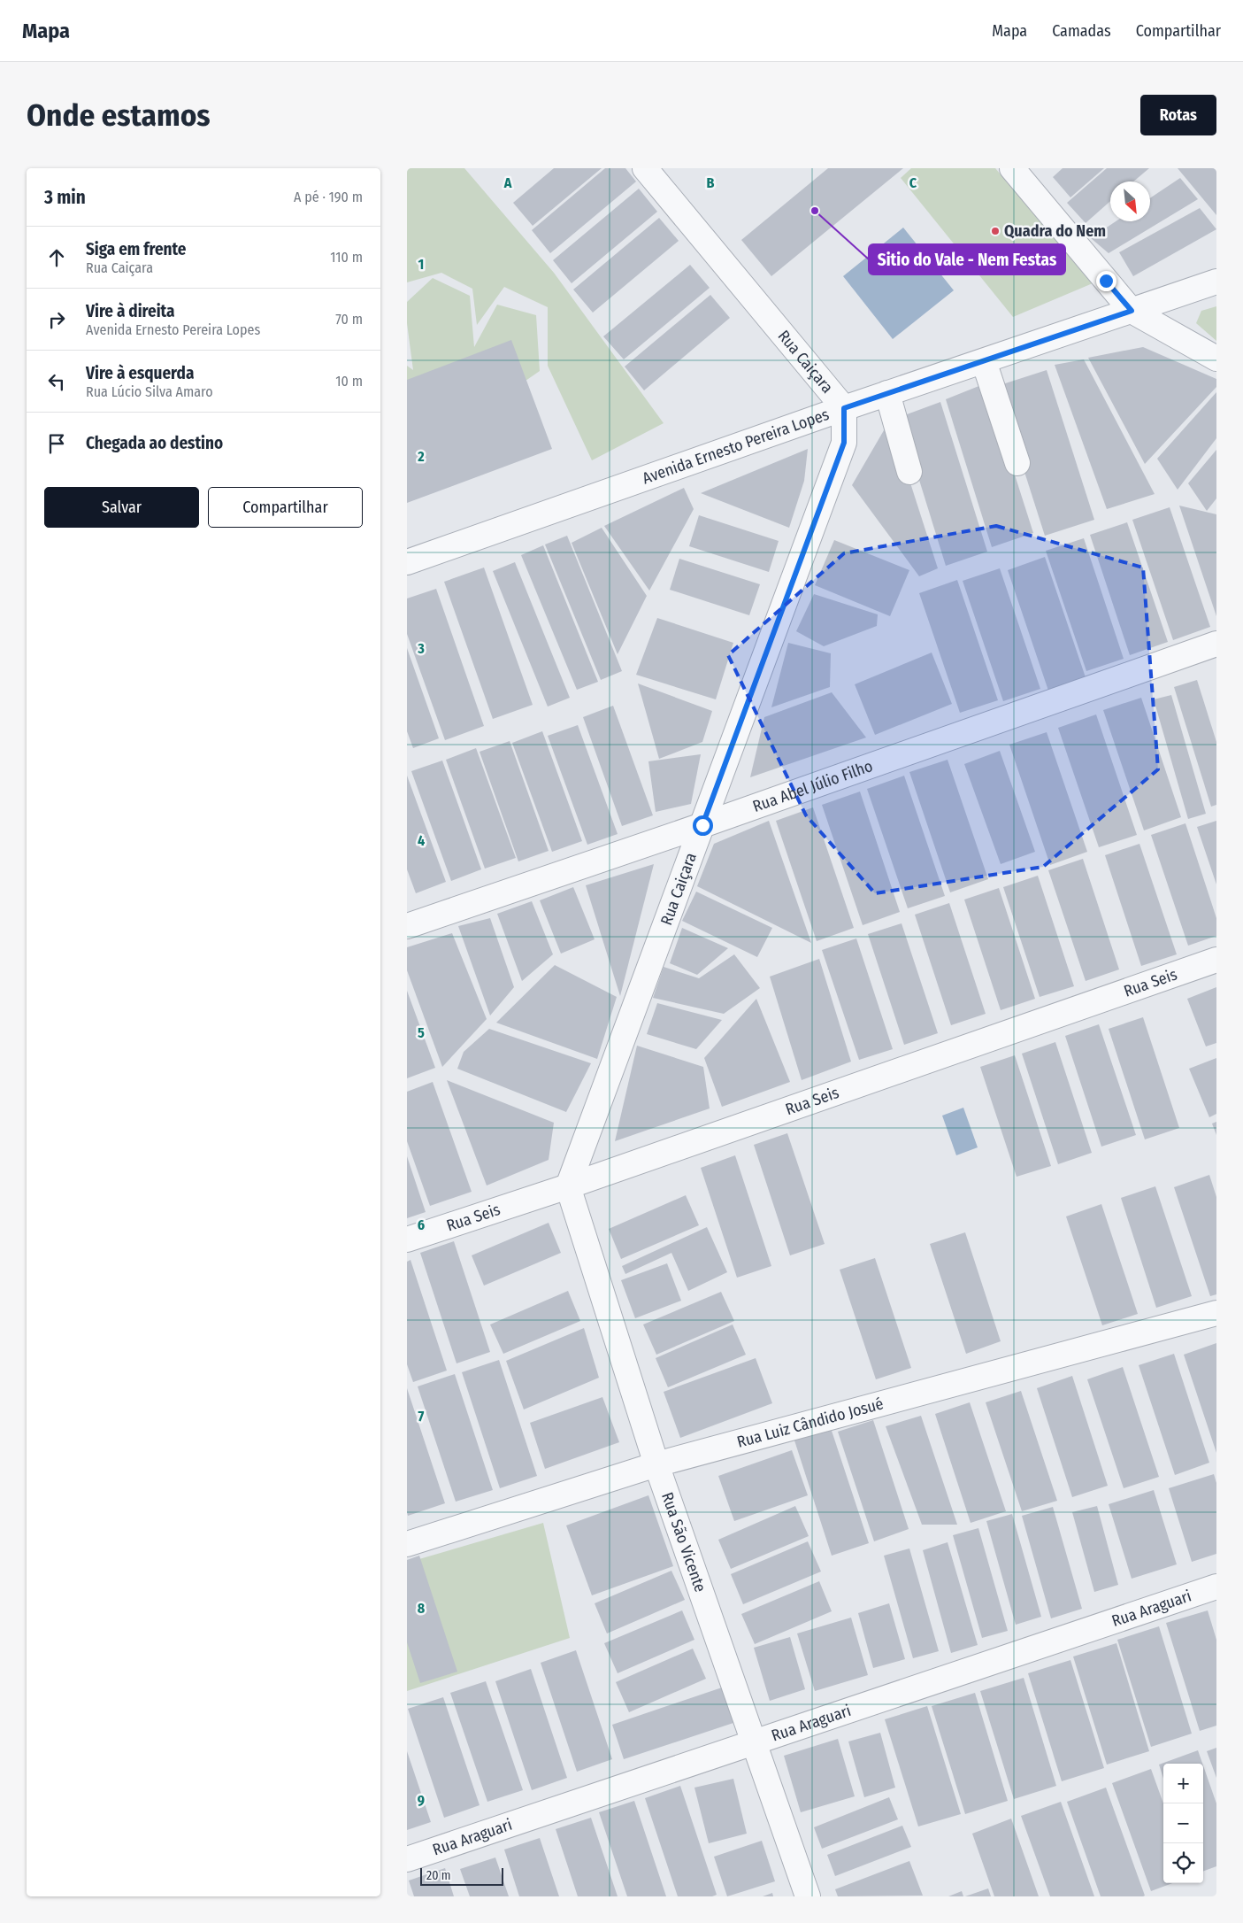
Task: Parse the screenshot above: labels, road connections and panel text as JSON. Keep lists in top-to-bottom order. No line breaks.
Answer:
{"streets":{"street":["Rua Caiçara","Avenida Ernesto Pereira Lopes","Rua Abel Júlio Filho","Rua Seis","Rua Luiz Cândido Josué","Rua São Vicente","Rua Araguari"]},"crossings":[["Rua Caiçara","Avenida Ernesto Pereira Lopes"],["Rua Caiçara","Rua Abel Júlio Filho"],["Rua Caiçara","Rua Seis"],["Rua Caiçara","Rua São Vicente"],["Rua Seis","Rua São Vicente"],["Rua Luiz Cândido Josué","Rua São Vicente"],["Rua São Vicente","Rua Araguari"]],"places":["Sitio do Vale - Nem Festas","Quadra do Nem"],"scale_bar":"20 m","north":"bottom right","page":{"header":"Mapa","nav":["Mapa","Camadas","Compartilhar"],"buttons":["Rotas",["Salvar","Compartilhar"]],"title":"Onde estamos","heading":["3 min","A pé · 190 m"],"list":[["Siga em frente","Rua Caiçara","110 m"],["Vire à direita","Avenida Ernesto Pereira Lopes","70 m"],["Vire à esquerda","Rua Lúcio Silva Amaro","10 m"],"Chegada ao destino"],"map_buttons":["+","−"],"scale":"20 m"},"grid":{"columns":["A","B","C"],"rows":["1","2","3","4","5","6","7","8","9"]}}
